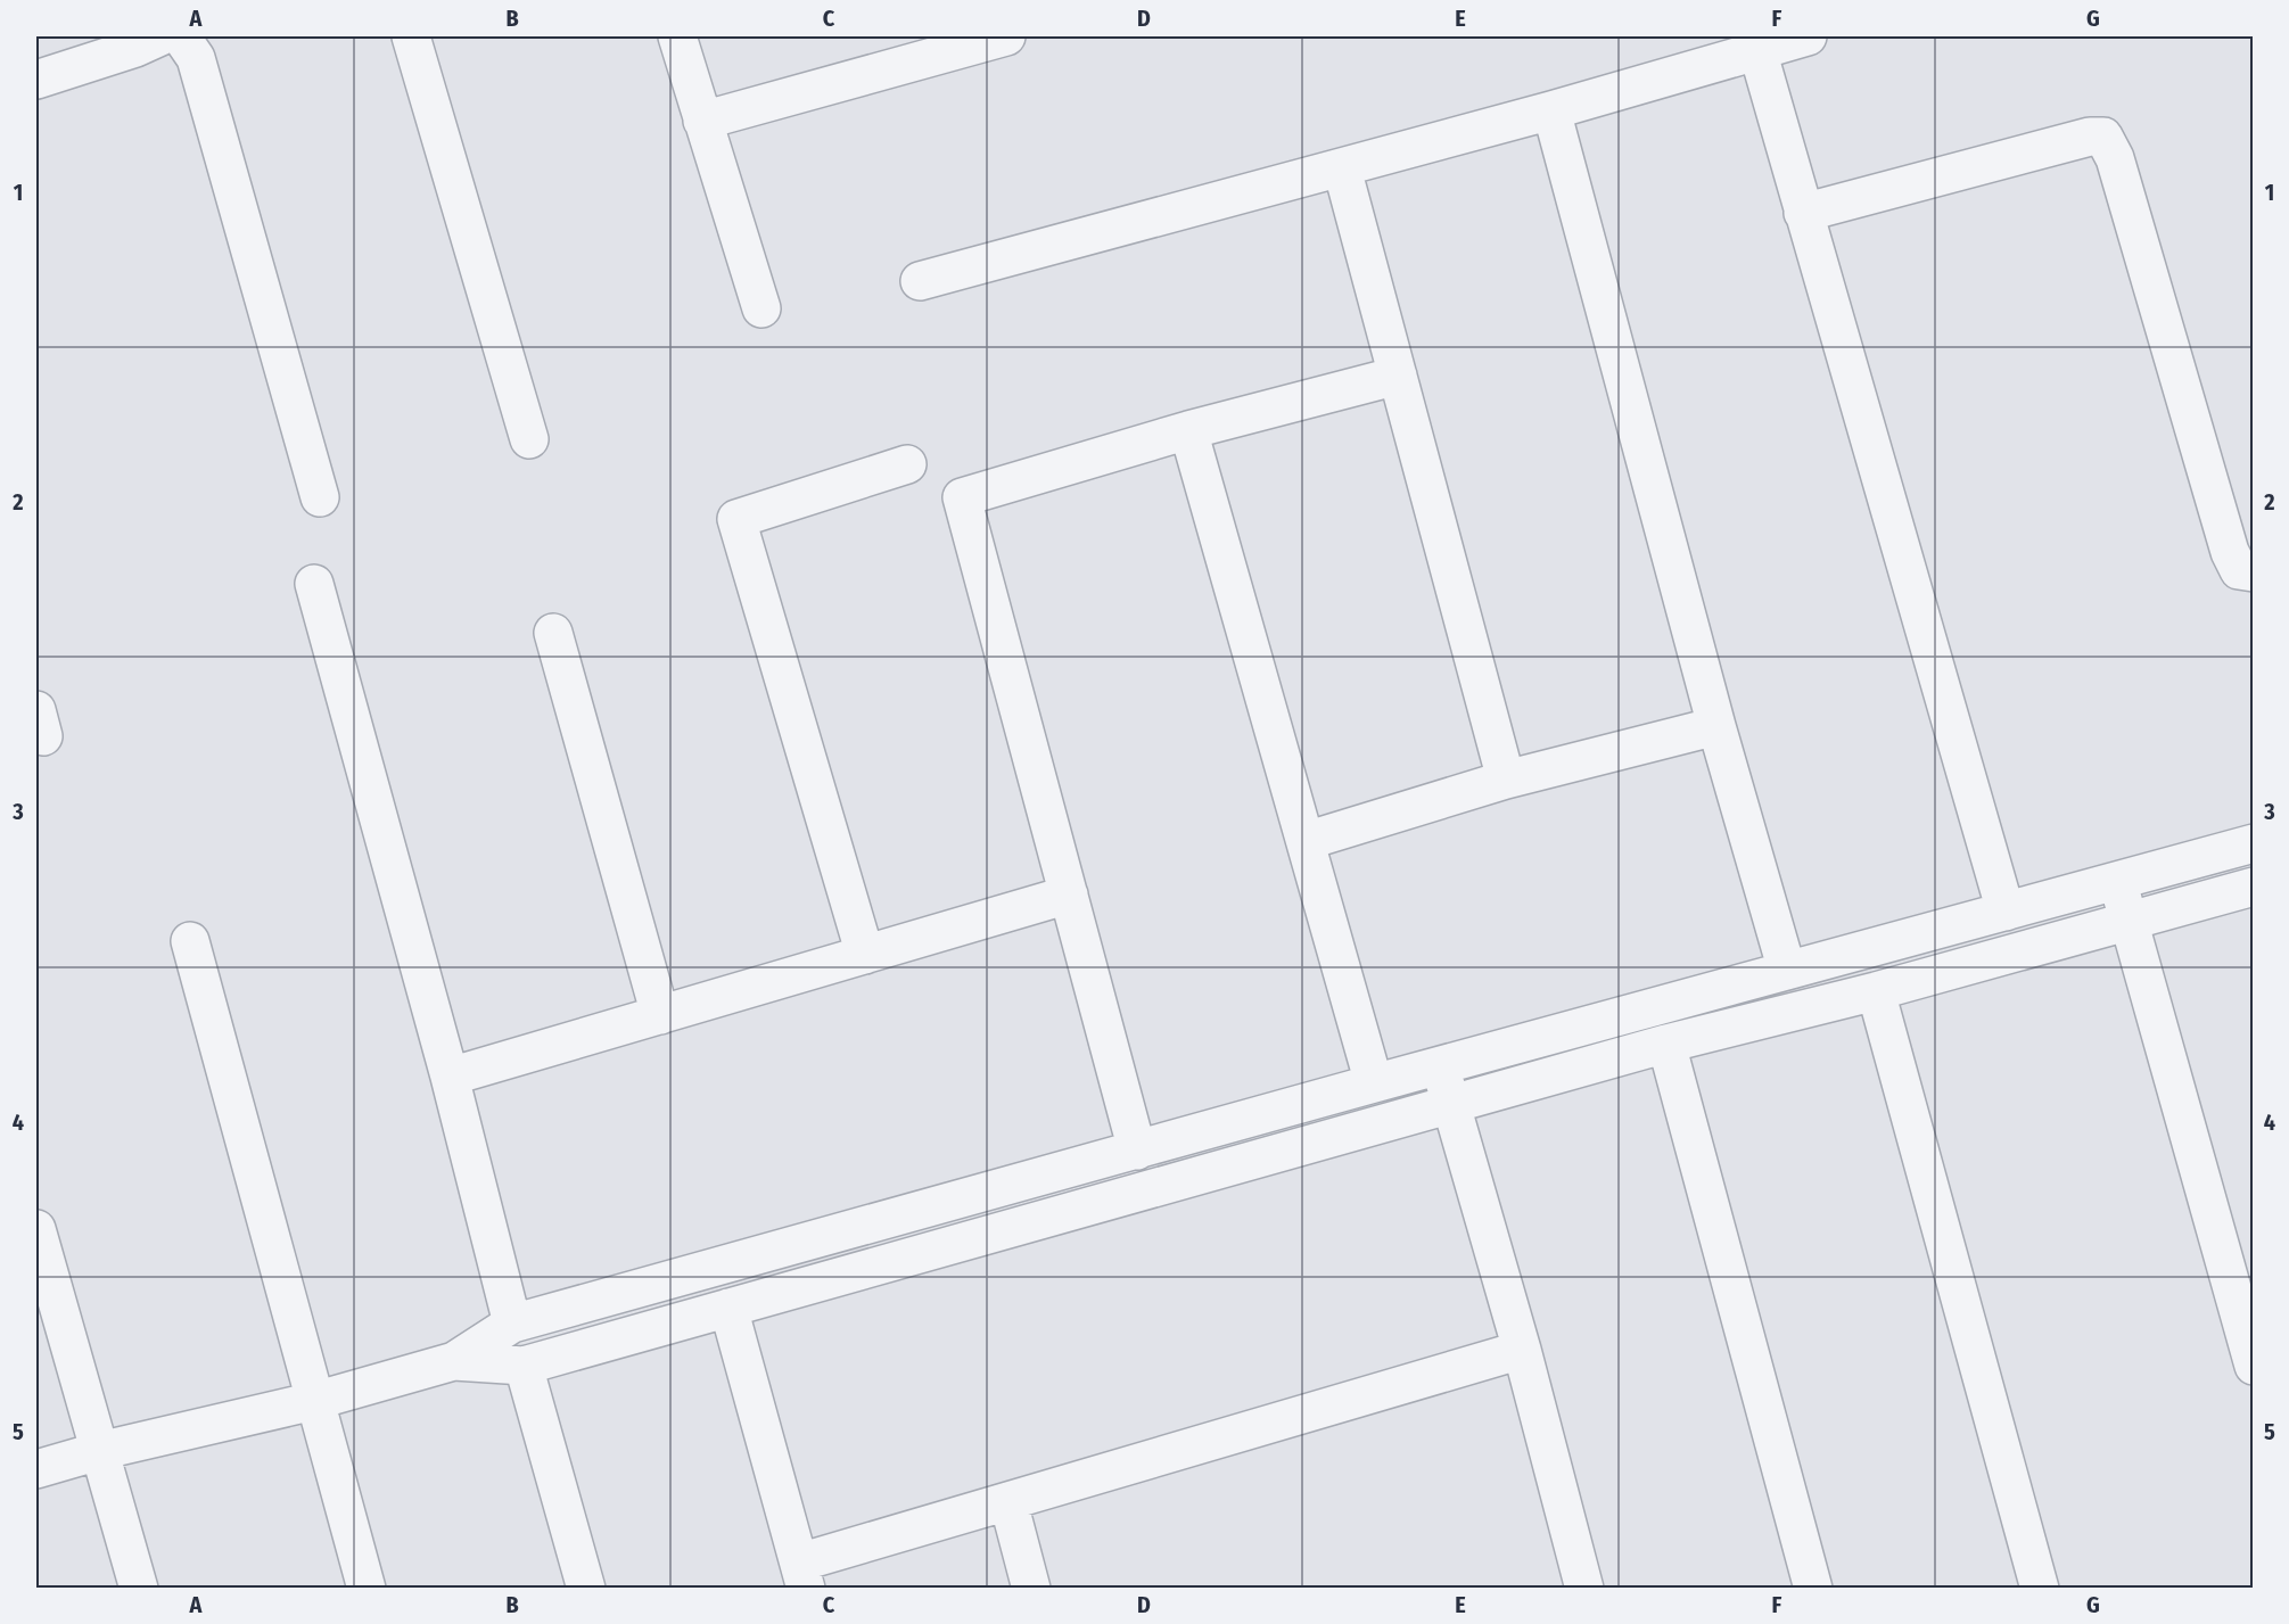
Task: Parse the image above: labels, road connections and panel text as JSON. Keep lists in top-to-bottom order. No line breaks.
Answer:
{"grid":{"columns":["A","B","C","D","E","F","G"],"rows":["1","2","3","4","5"]}}
